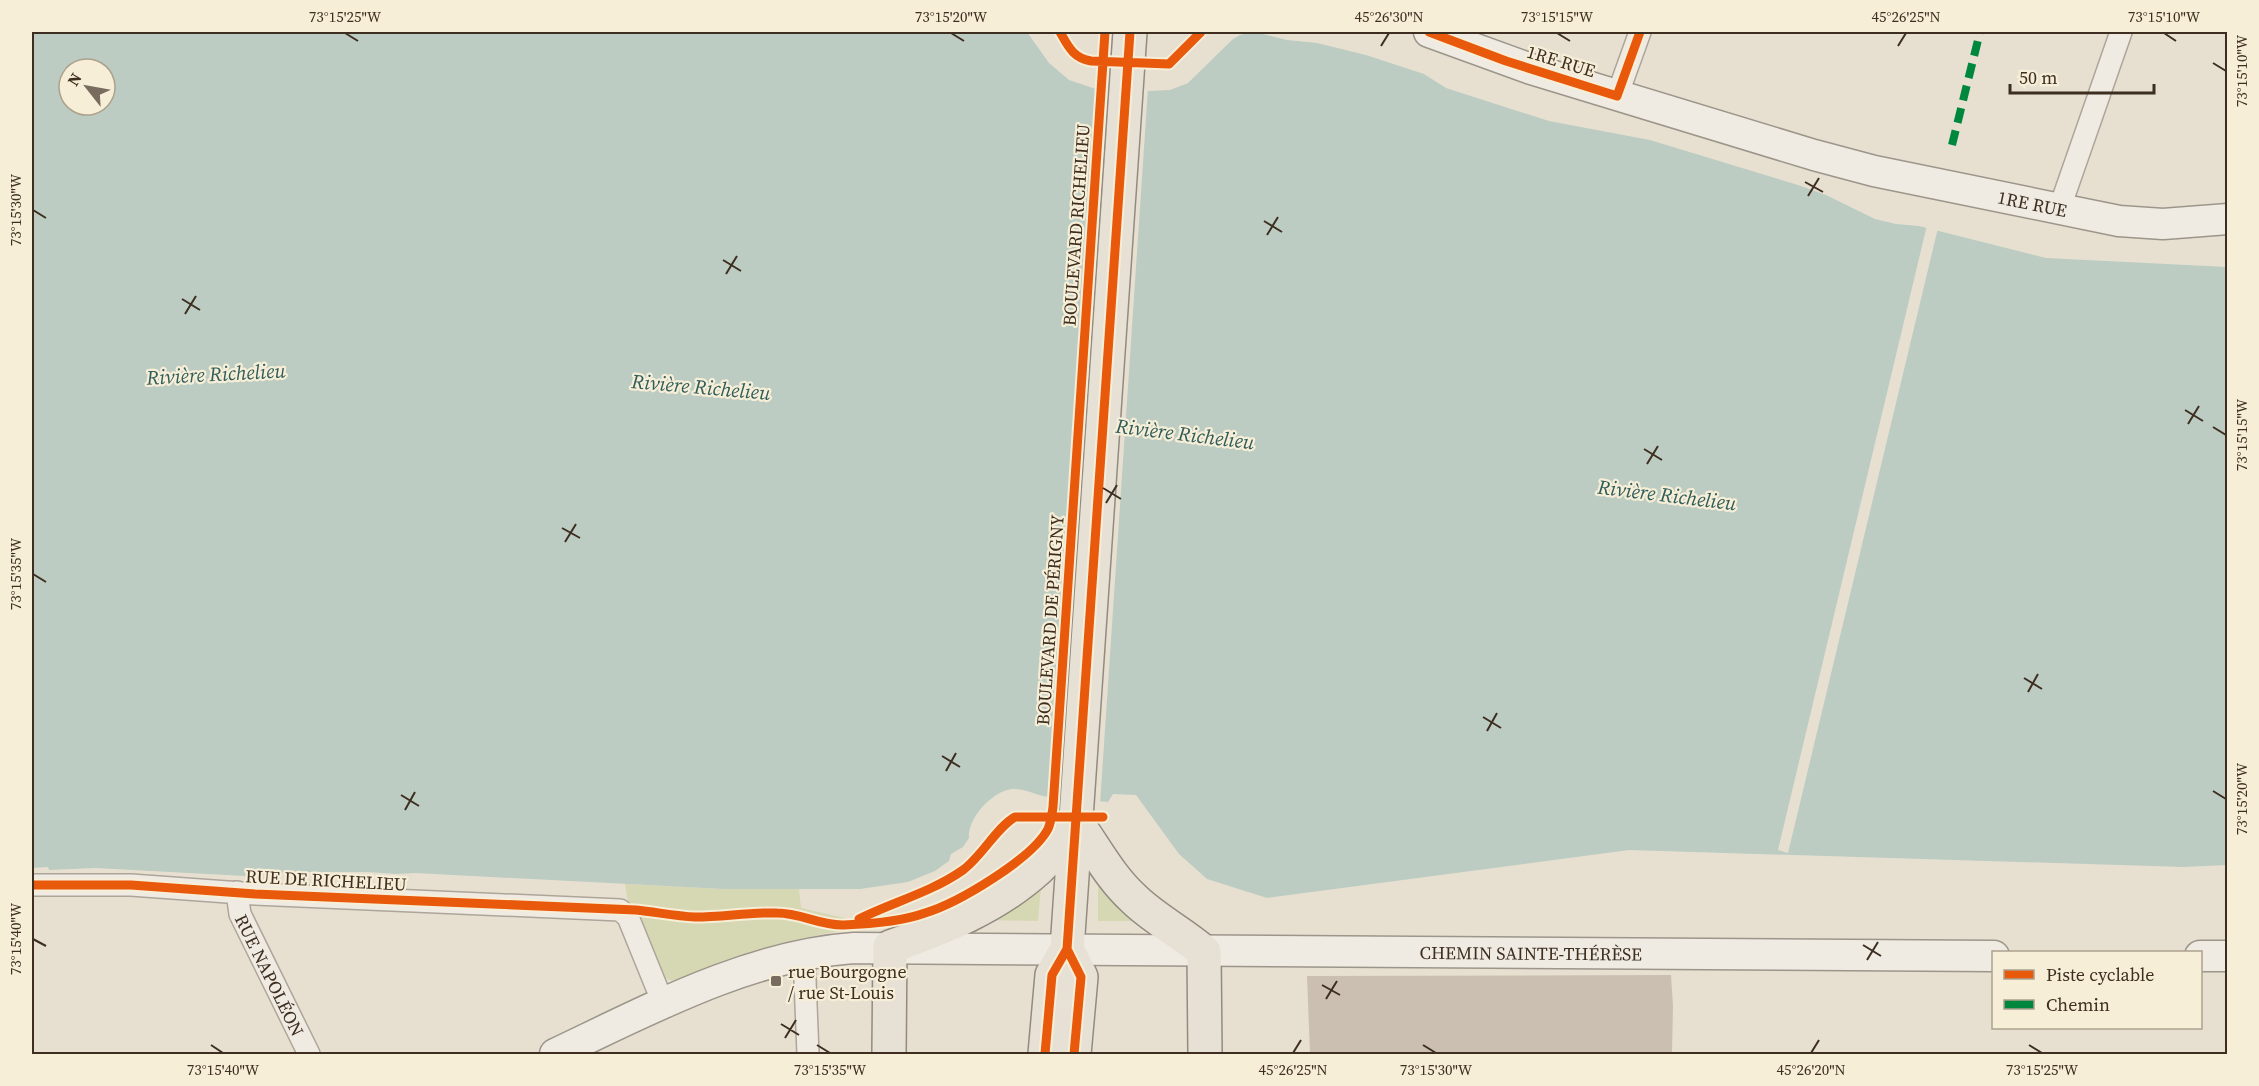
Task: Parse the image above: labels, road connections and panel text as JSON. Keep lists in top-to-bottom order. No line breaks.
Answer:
{"streets":{"street":["1RE RUE","RUE DE RICHELIEU","CHEMIN SAINTE-THÉRÈSE","RUE NAPOLÉON"],"cycle path":["BOULEVARD RICHELIEU"]},"crossings":[["RUE DE RICHELIEU","CHEMIN SAINTE-THÉRÈSE"],["RUE DE RICHELIEU","RUE NAPOLÉON"]],"water":["Rivière Richelieu"],"places":{"transit":["rue Bourgogne / rue St-Louis"]},"legend":["Piste cyclable","Chemin"],"scale_bar":"50 m","north":"top left","coordinates":["73°15'25\"W","73°15'20\"W","45°26'30\"N","73°15'15\"W","45°26'25\"N","73°15'10\"W","73°15'30\"W","73°15'35\"W","73°15'40\"W","45°26'20\"N"]}
